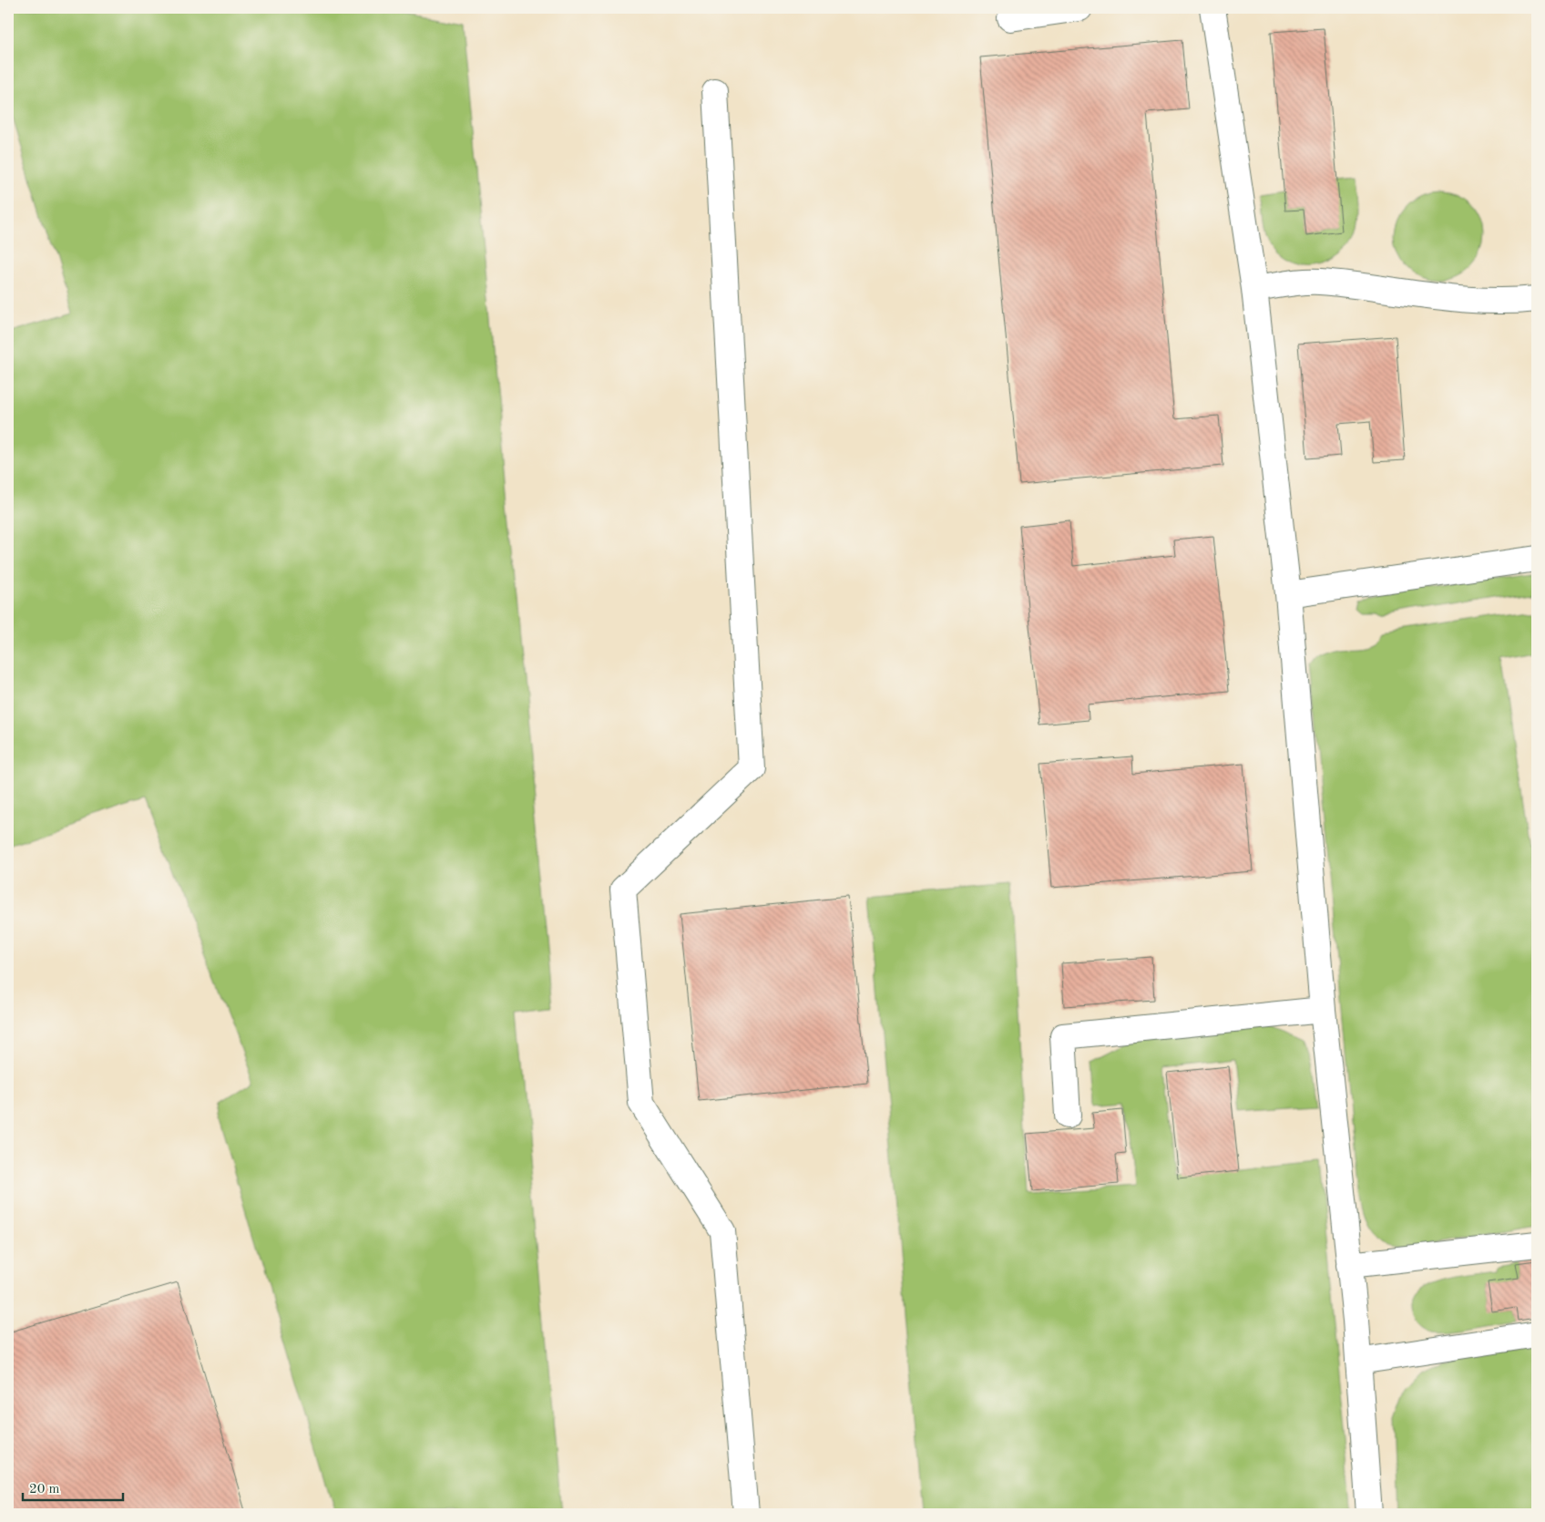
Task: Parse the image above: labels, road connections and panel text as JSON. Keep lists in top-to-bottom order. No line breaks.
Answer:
{"scale_bar":"20 m"}
